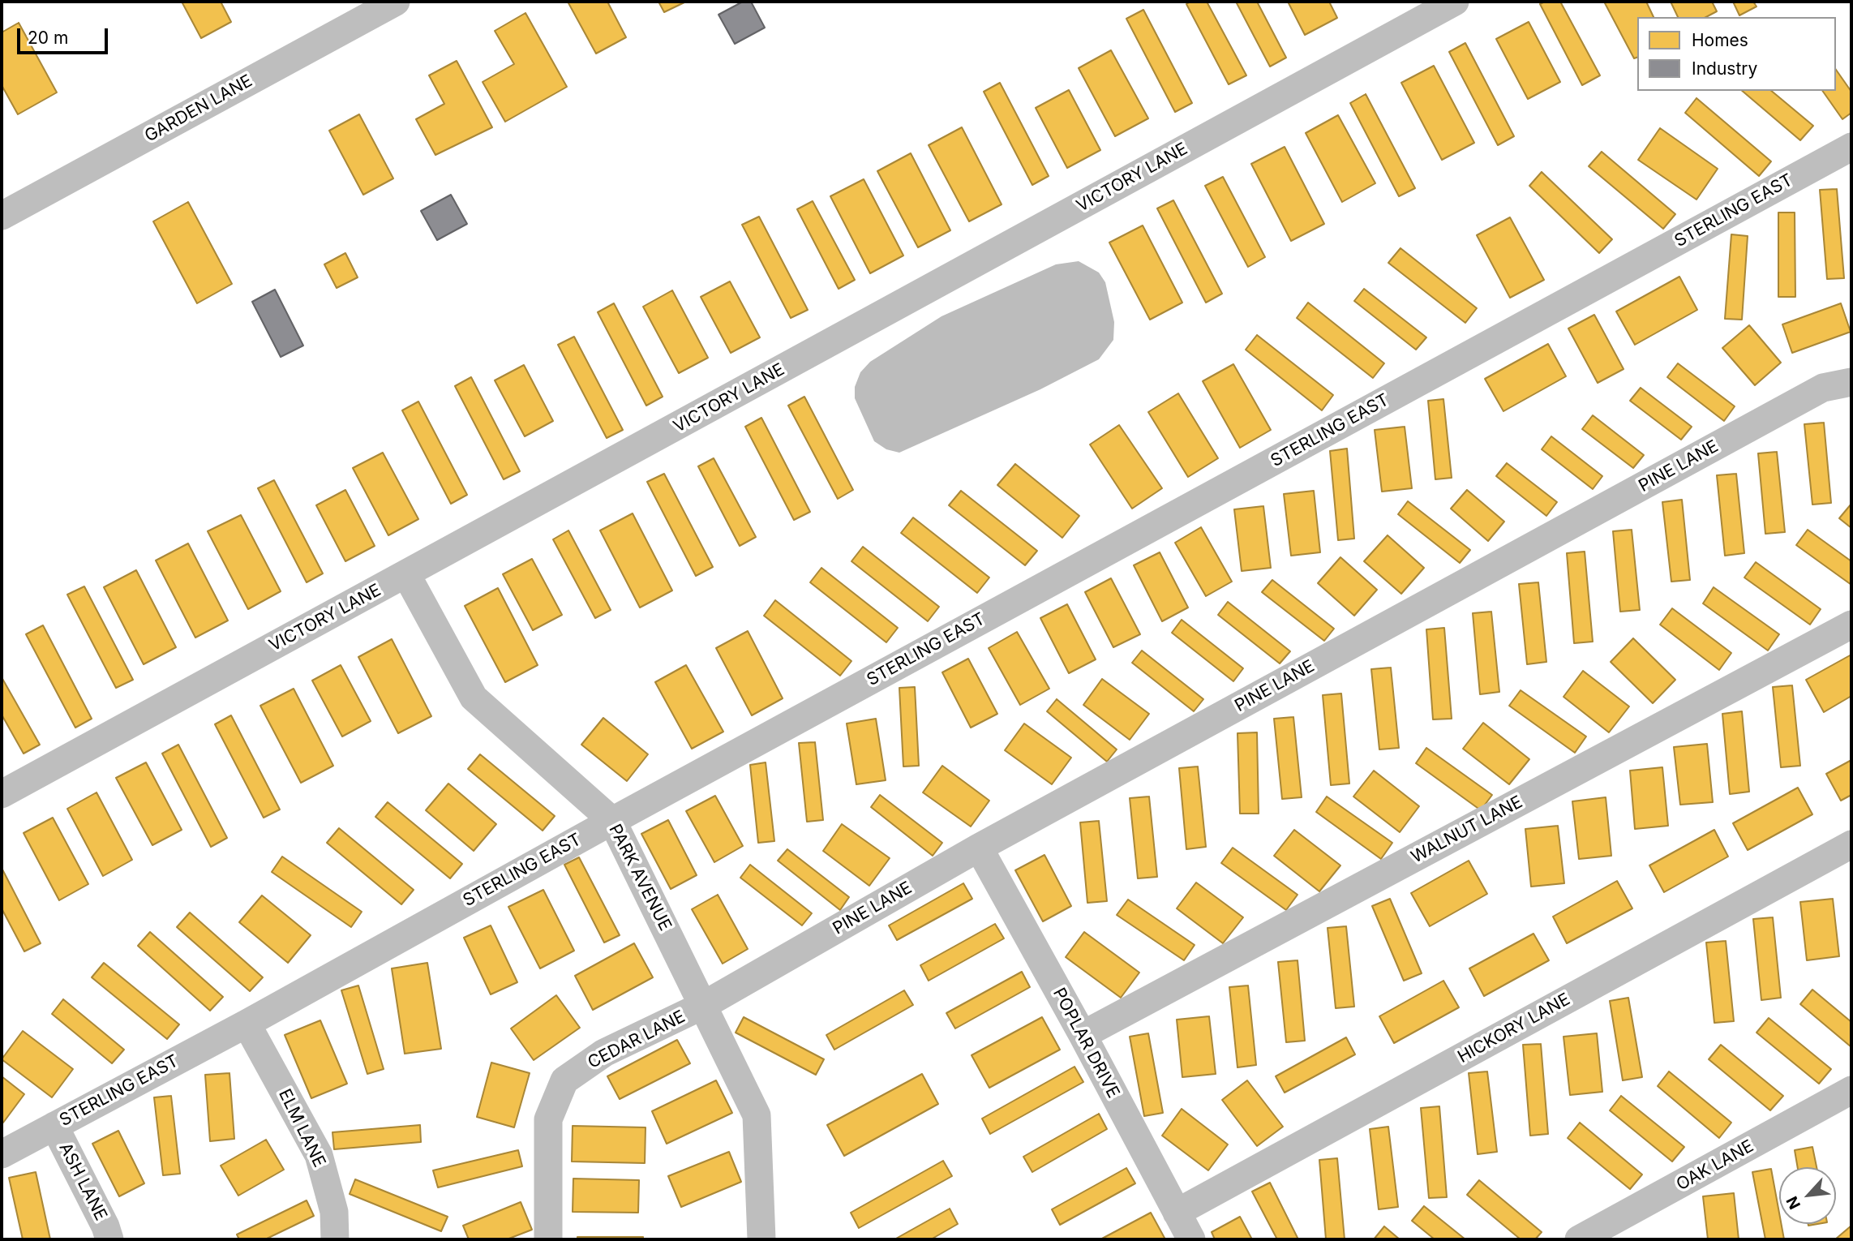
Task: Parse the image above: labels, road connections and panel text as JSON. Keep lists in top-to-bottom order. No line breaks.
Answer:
{"streets":{"street":["GARDEN LANE","VICTORY LANE","STERLING EAST","PINE LANE","WALNUT LANE","PARK AVENUE","HICKORY LANE","CEDAR LANE","POPLAR DRIVE","ELM LANE","OAK LANE","ASH LANE"]},"crossings":[["VICTORY LANE","PARK AVENUE"],["STERLING EAST","PARK AVENUE"],["STERLING EAST","ELM LANE"],["STERLING EAST","ASH LANE"],["PINE LANE","PARK AVENUE"],["PINE LANE","CEDAR LANE"],["PINE LANE","POPLAR DRIVE"],["WALNUT LANE","POPLAR DRIVE"],["PARK AVENUE","CEDAR LANE"],["HICKORY LANE","POPLAR DRIVE"]],"legend":["Homes","Industry"],"scale_bar":"20 m","north":"bottom left"}
